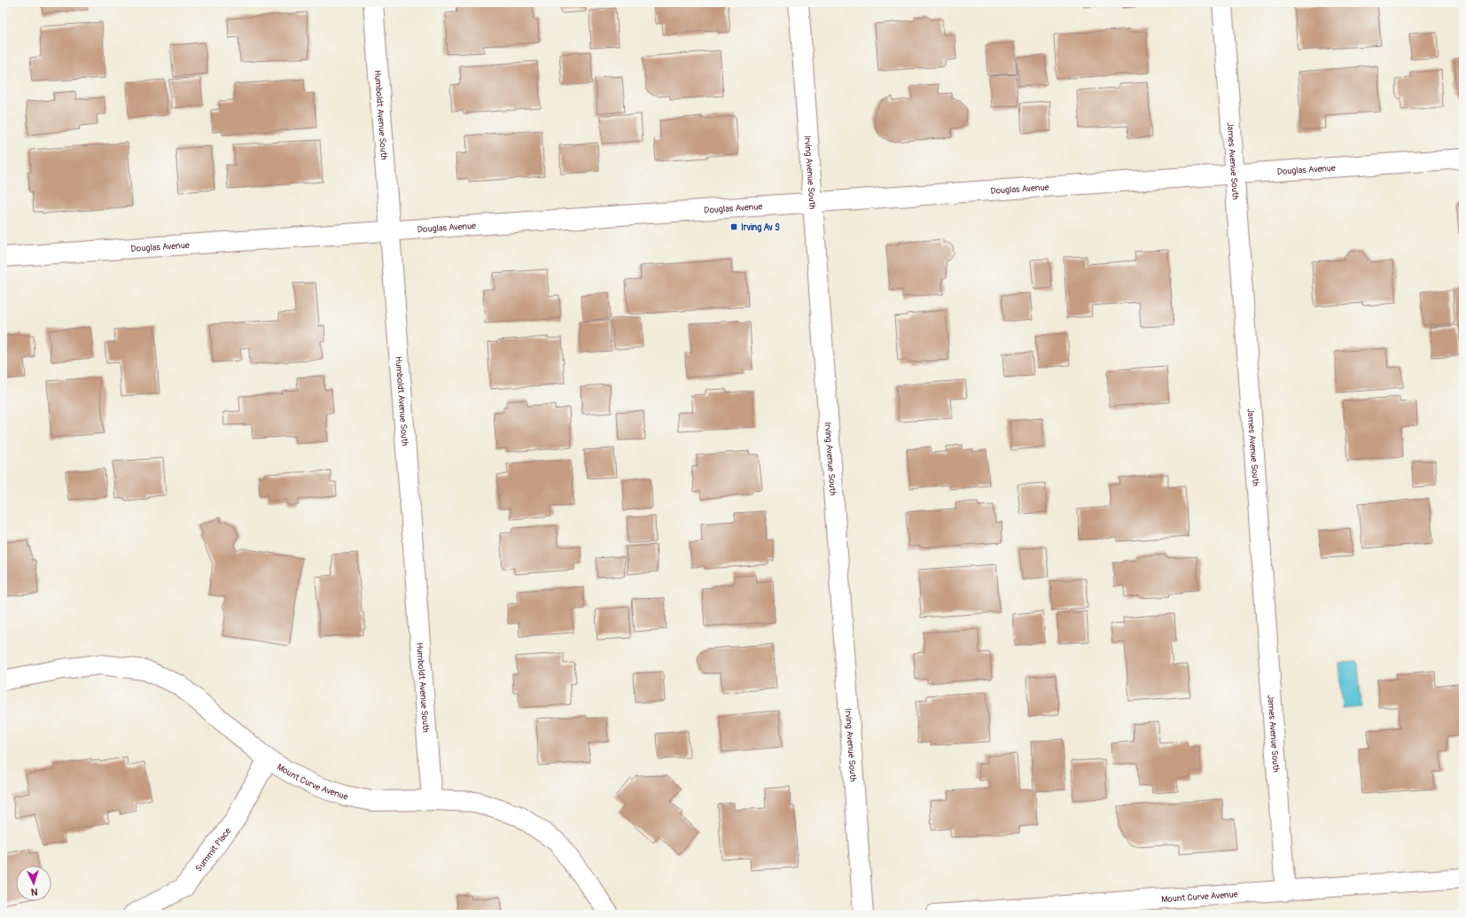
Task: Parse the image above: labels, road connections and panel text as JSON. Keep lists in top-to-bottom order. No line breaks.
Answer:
{"streets":{"street":["Humboldt Avenue South","James Avenue South","Douglas Avenue","Irving Avenue South","Mount Curve Avenue","Summit Place"]},"crossings":[["Humboldt Avenue South","Douglas Avenue"],["Humboldt Avenue South","Mount Curve Avenue"],["James Avenue South","Douglas Avenue"],["James Avenue South","Mount Curve Avenue"],["Douglas Avenue","Irving Avenue South"],["Mount Curve Avenue","Summit Place"]],"places":{"transit":["Irving Av S"]},"north":"bottom"}
